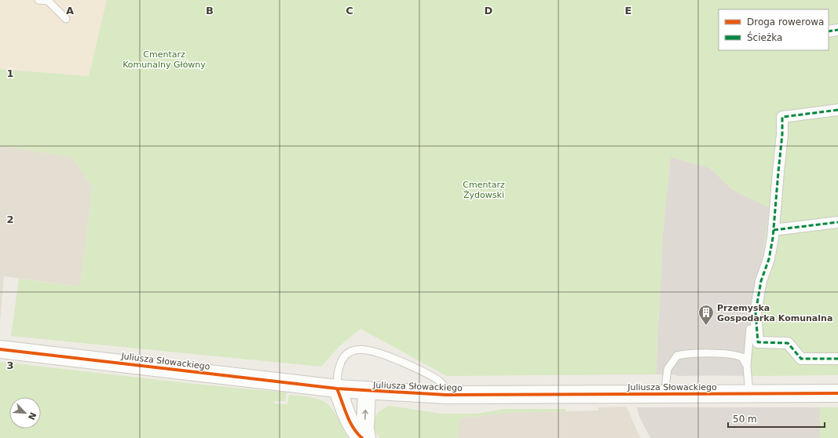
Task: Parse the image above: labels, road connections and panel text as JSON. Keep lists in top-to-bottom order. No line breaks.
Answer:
{"streets":{"street":["Juliusza Słowackiego"]},"parks":["Cmentarz Komunalny Główny","Cmentarz Żydowski"],"places":{"building":["Przemyska Gospodarka Komunalna"]},"legend":["Droga rowerowa","Ścieżka"],"scale_bar":"50 m","north":"bottom right","grid":{"columns":["A","B","C","D","E"],"rows":["1","2","3"]}}
